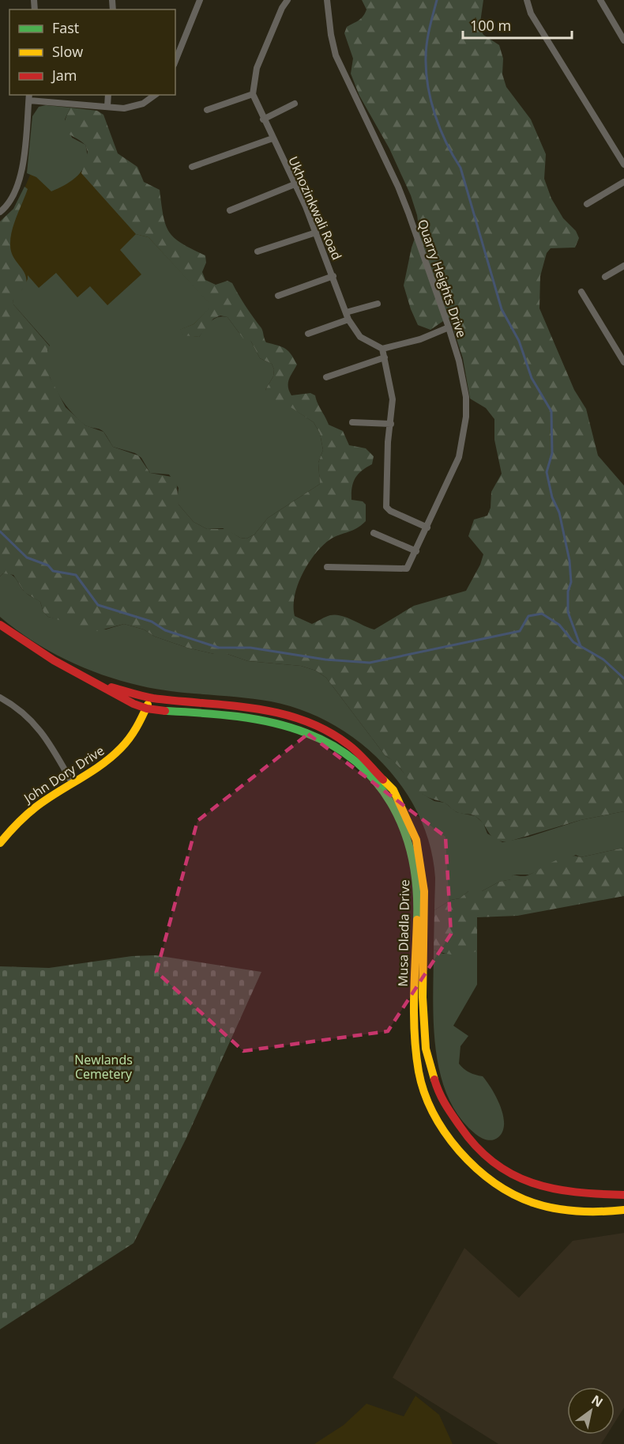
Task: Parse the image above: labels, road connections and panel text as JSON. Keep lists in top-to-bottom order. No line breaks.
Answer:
{"streets":{"street":["Ukhozinkwali Road","Quarry Heights Drive","John Dory Drive","Musa Dladla Drive"]},"crossings":[["John Dory Drive","Musa Dladla Drive"]],"parks":["Newlands Cemetery"],"legend":["Fast","Slow","Jam"],"scale_bar":"100 m","north":"top right"}
